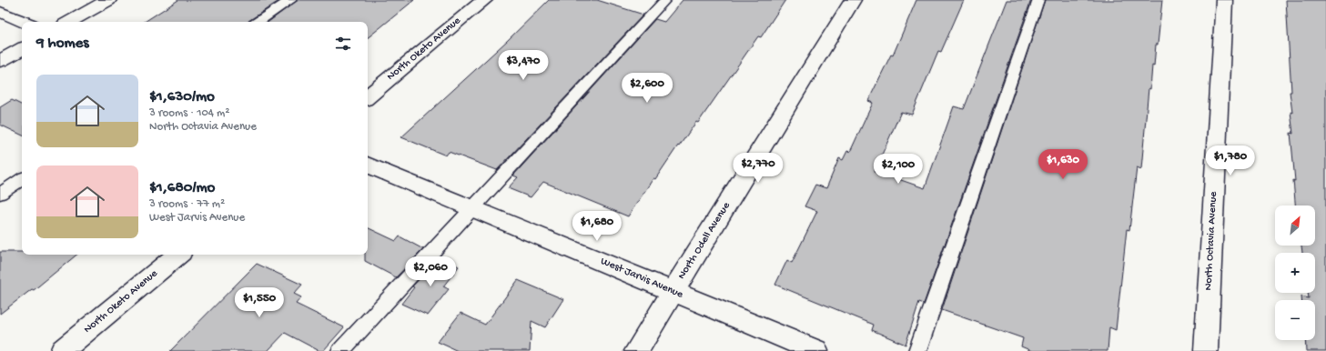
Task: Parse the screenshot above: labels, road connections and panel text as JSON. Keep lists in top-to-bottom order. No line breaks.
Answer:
{"streets":{"street":["North Oketo Avenue","North Odell Avenue","North Octavia Avenue","West Jarvis Avenue"]},"crossings":[["North Odell Avenue","West Jarvis Avenue"]],"north":"top right","page":{"heading":"9 homes","price":["$3,470","$2,600","$1,780","$1,630","$2,770","$2,100","$1,680","$2,060","$1,550"],"list":[{"name":"$1,630/mo","note":"3 rooms · 104 m² · North Octavia Avenue"},{"name":"$1,680/mo","note":"3 rooms · 77 m² · West Jarvis Avenue"}],"map_buttons":["+","−"]}}
